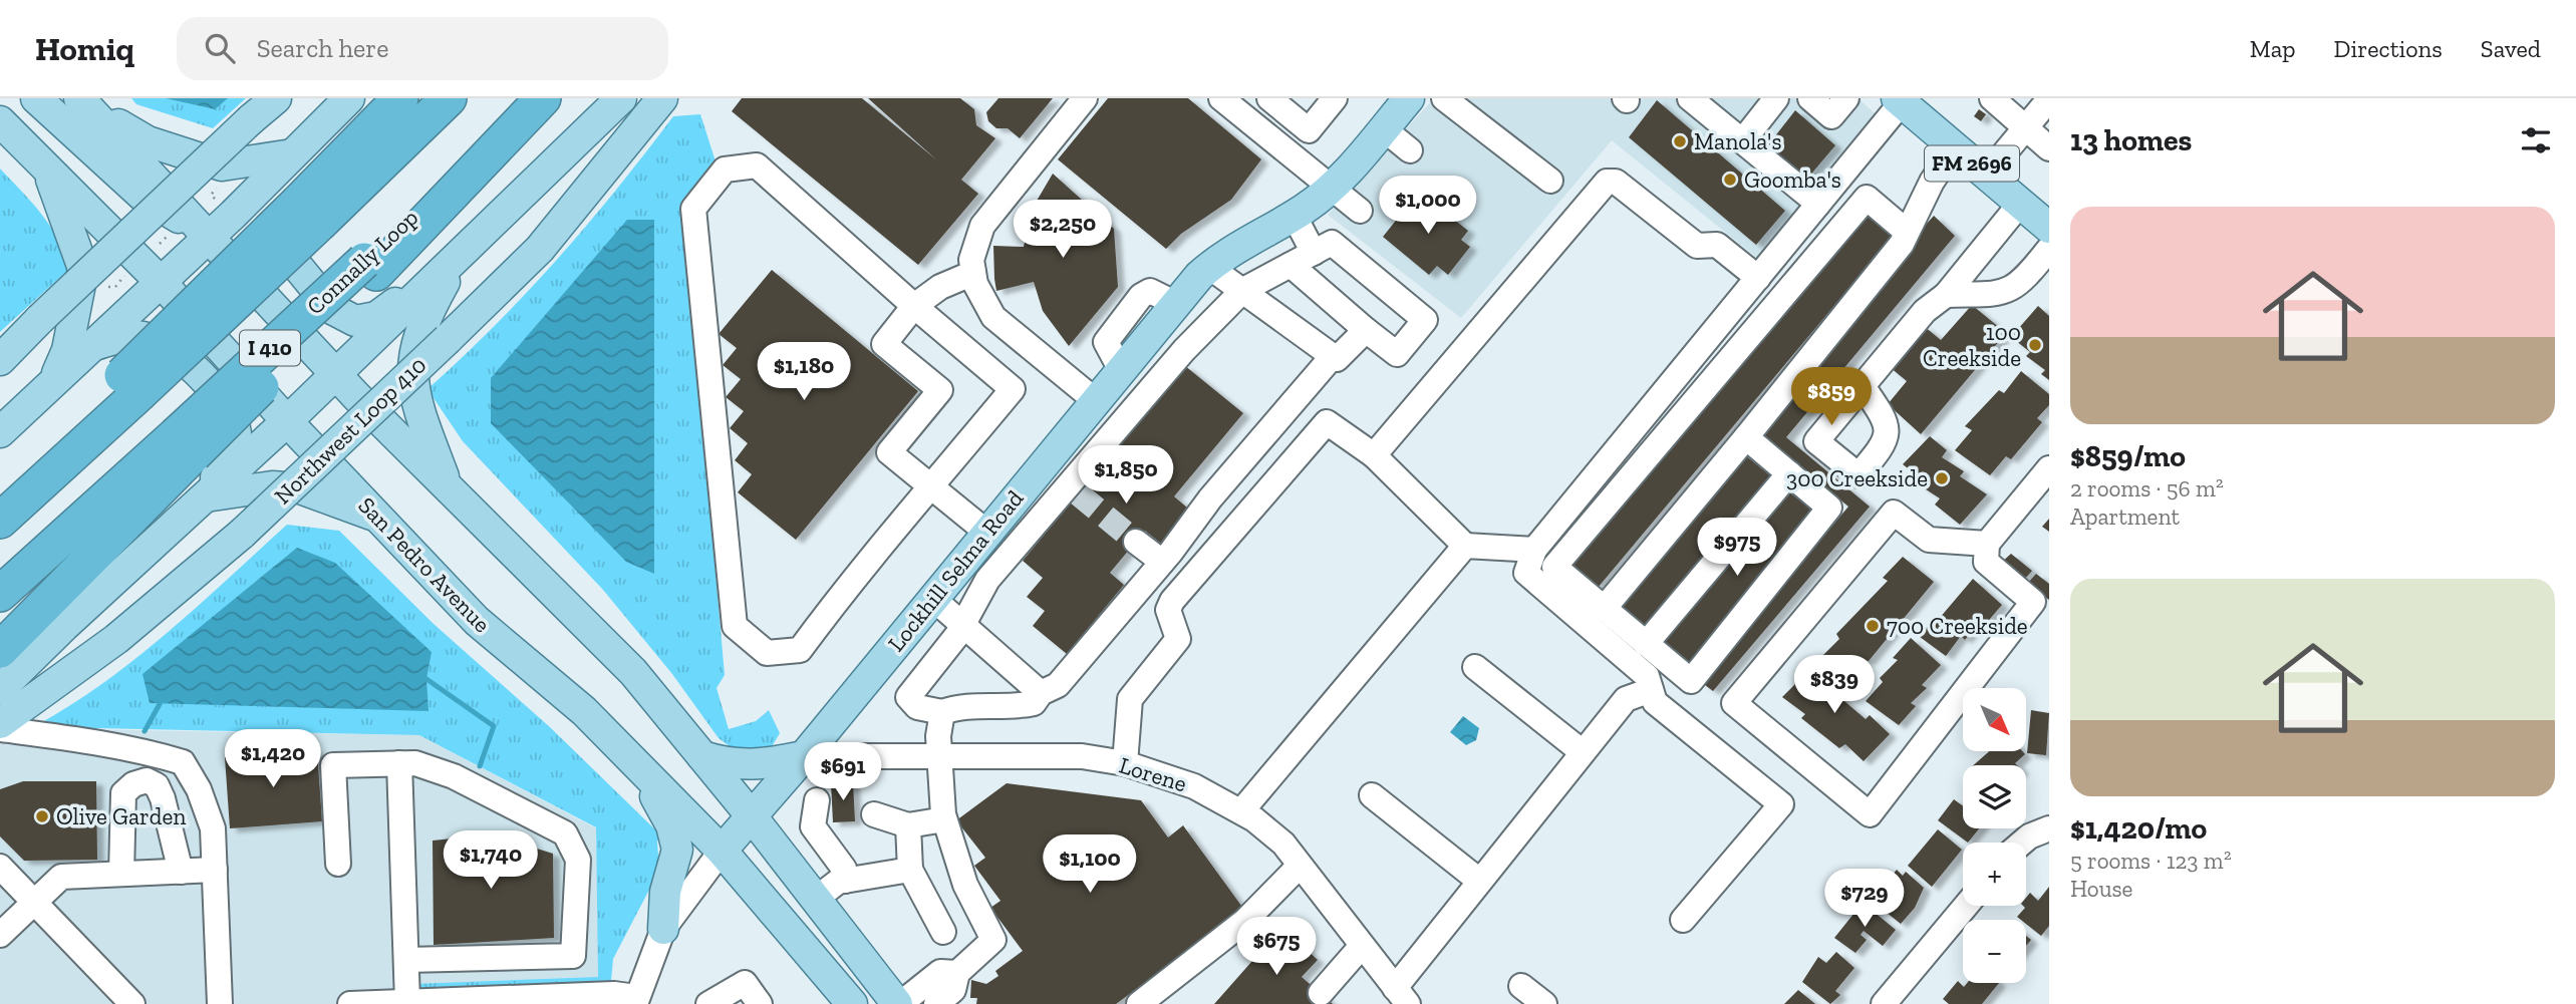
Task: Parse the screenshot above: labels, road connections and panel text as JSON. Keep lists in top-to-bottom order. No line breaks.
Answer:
{"streets":{"highway":["Connally Loop"],"main road":["FM 2696","Northwest Loop 410","San Pedro Avenue","Lockhill Selma Road"],"street":["Lorene"]},"crossings":[["San Pedro Avenue","Lockhill Selma Road"],["Lockhill Selma Road","Lorene"]],"places":["Manola's","Goomba's","100 Creekside","300 Creekside","700 Creekside","Olive Garden"],"north":"bottom right","page":{"header":"Homiq","search":"Search here","nav":["Map","Directions","Saved"],"heading":"13 homes","price":["$1,000","$2,250","$1,180","$859","$1,850","$975","$839","$1,420","$691","$1,740","$1,100","$729","$675"],"list":[{"name":"$859/mo","note":"2 rooms · 56 m² · Apartment"},{"name":"$1,420/mo","note":"5 rooms · 123 m² · House"}],"map_buttons":["+","−"]}}
